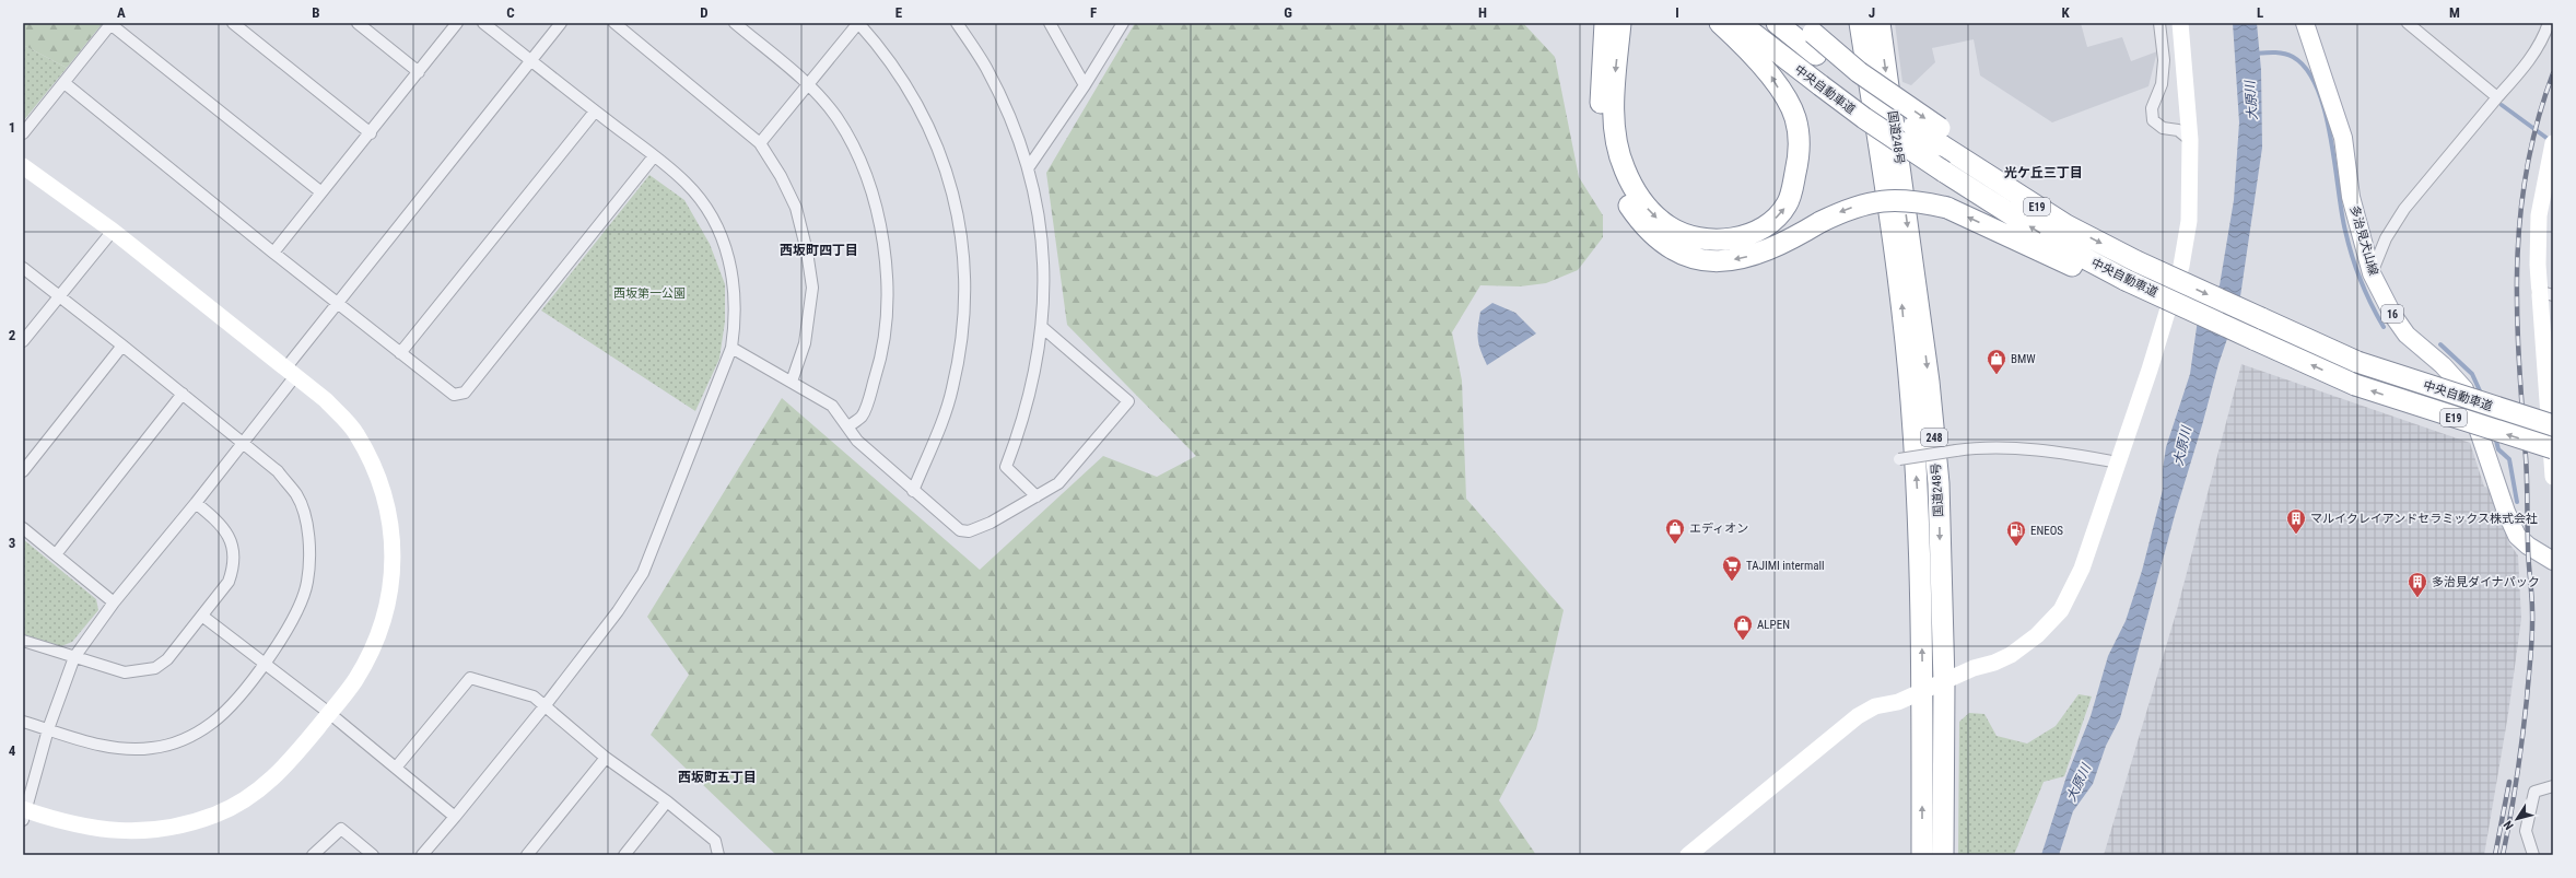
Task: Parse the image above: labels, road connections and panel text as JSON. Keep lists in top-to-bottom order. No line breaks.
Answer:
{"streets":{"highway":["中央自動車道","国道248号","E19","248"],"main road":["多治見犬山線","16"]},"districts":["光ケ丘三丁目","西坂町四丁目","西坂町五丁目"],"water":["大原川"],"parks":["西坂第一公園"],"places":{"shop":["BMW","エディオン","ALPEN"],"building":["マルイクレイアンドセラミックス株式会社","多治見ダイナパック"],"fuel station":["ENEOS"],"supermarket":["TAJIMI intermall"]},"north":"bottom left","grid":{"columns":["A","B","C","D","E","F","G","H","I","J","K","L","M"],"rows":["1","2","3","4"]}}
